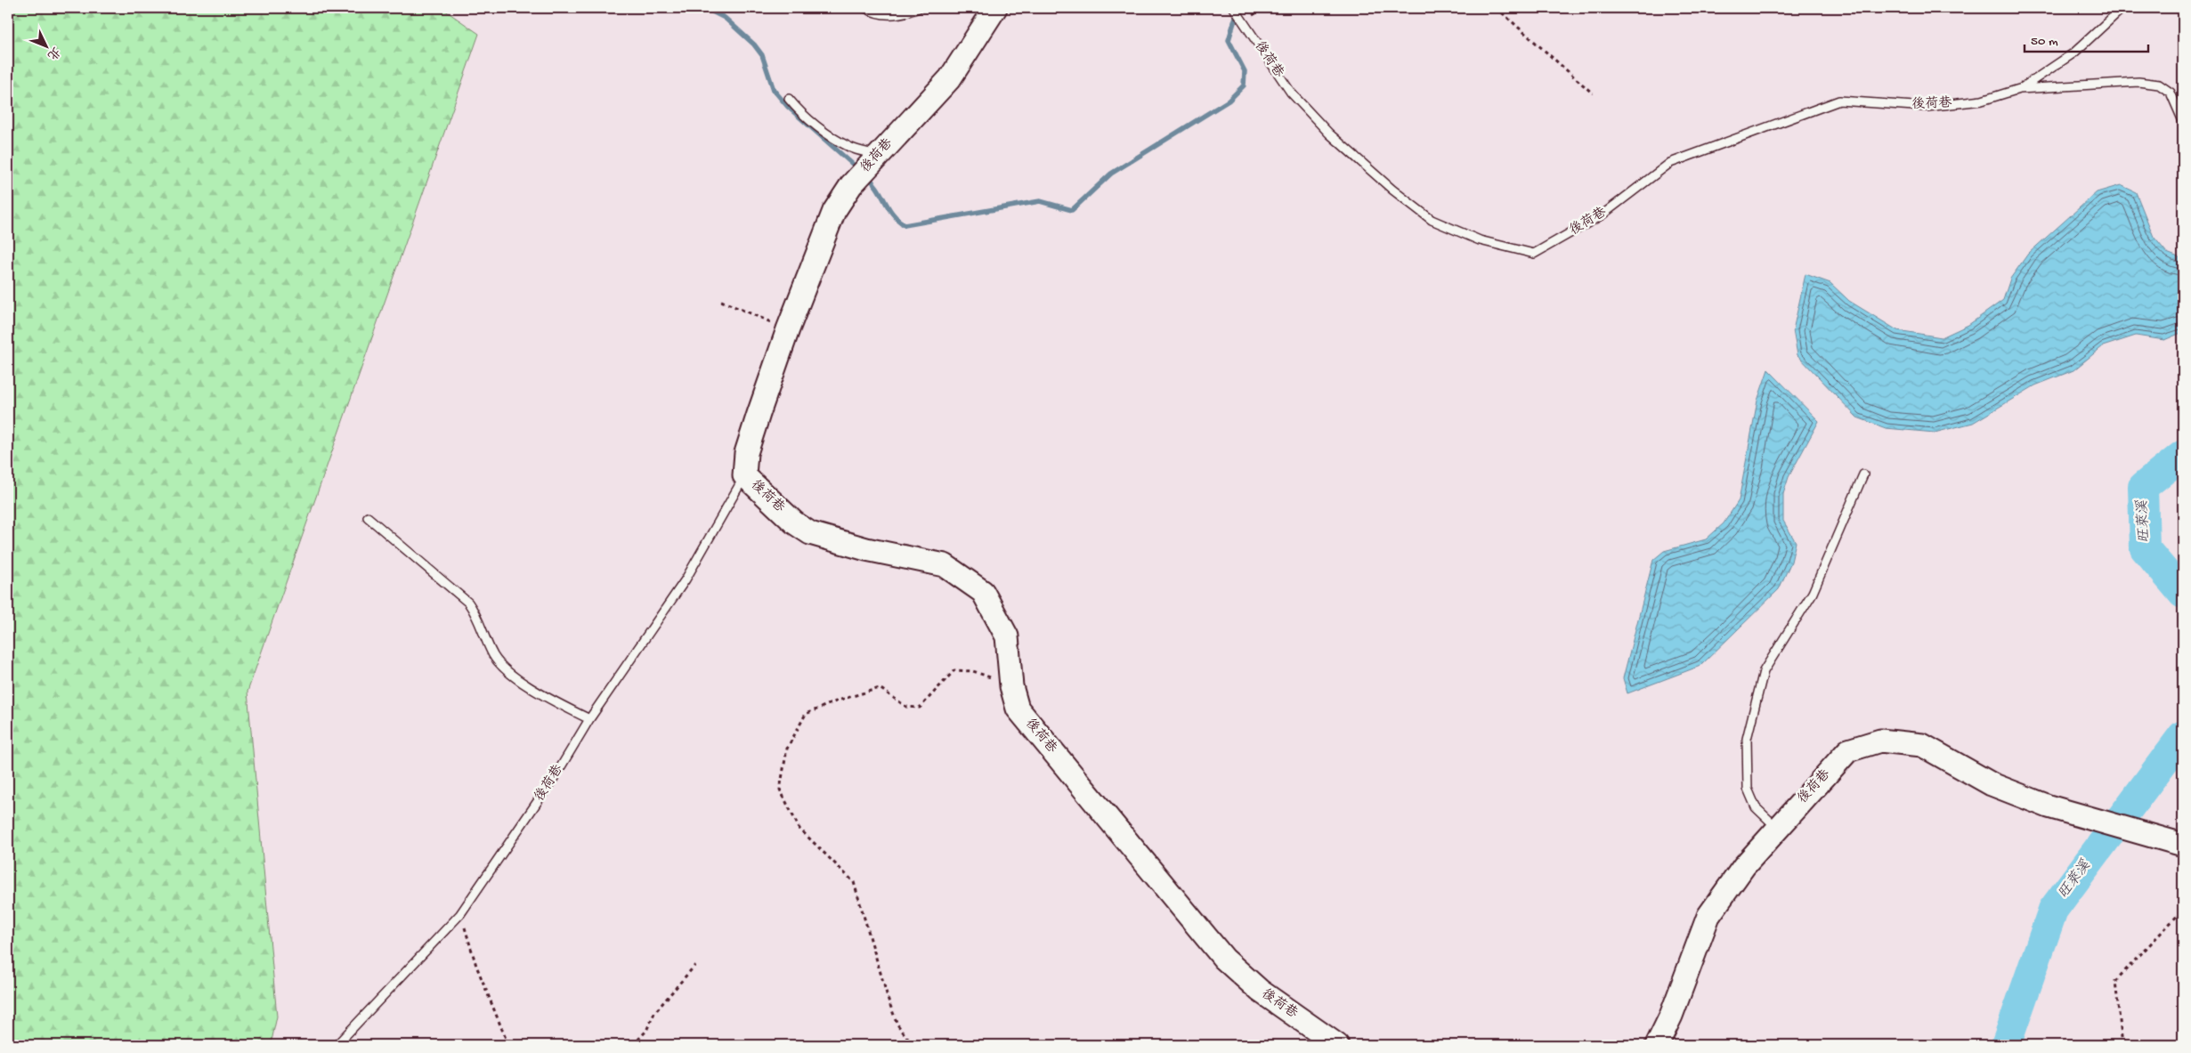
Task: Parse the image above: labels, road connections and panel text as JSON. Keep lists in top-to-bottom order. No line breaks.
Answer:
{"streets":{"street":["後荷巷"]},"water":["旺萊溪"],"scale_bar":"50 m","north":"bottom right"}
